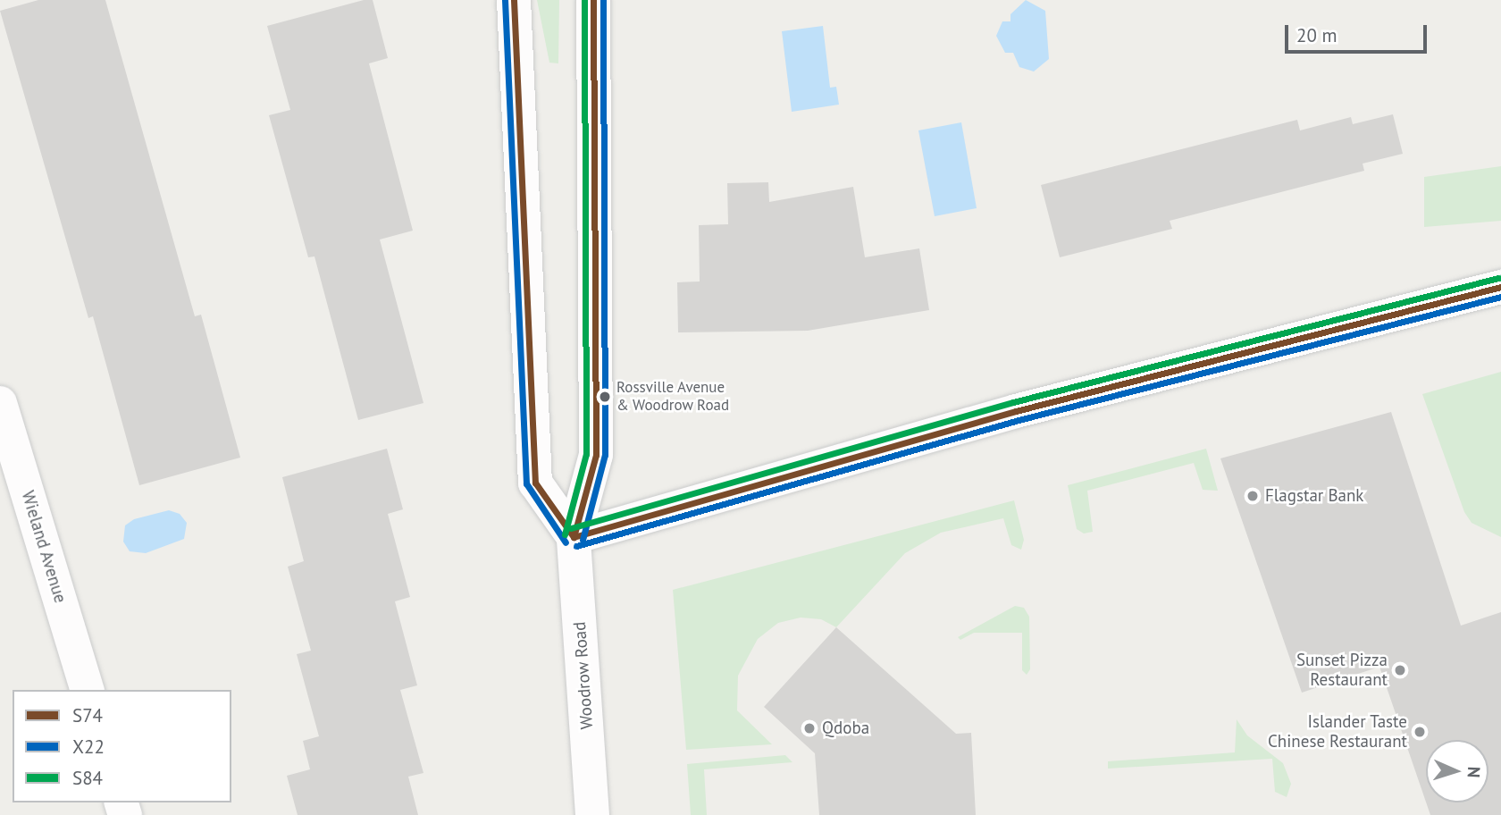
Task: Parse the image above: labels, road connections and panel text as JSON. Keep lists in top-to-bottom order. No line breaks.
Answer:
{"streets":{"street":["Wieland Avenue","Woodrow Road"]},"places":["Rossville Avenue & Woodrow Road","Flagstar Bank","Sunset Pizza Restaurant","Qdoba","Islander Taste Chinese Restaurant"],"lines":["transit line S74","transit line X22","transit line S84"],"legend":["S74","X22","S84"],"scale_bar":"20 m","north":"right"}
